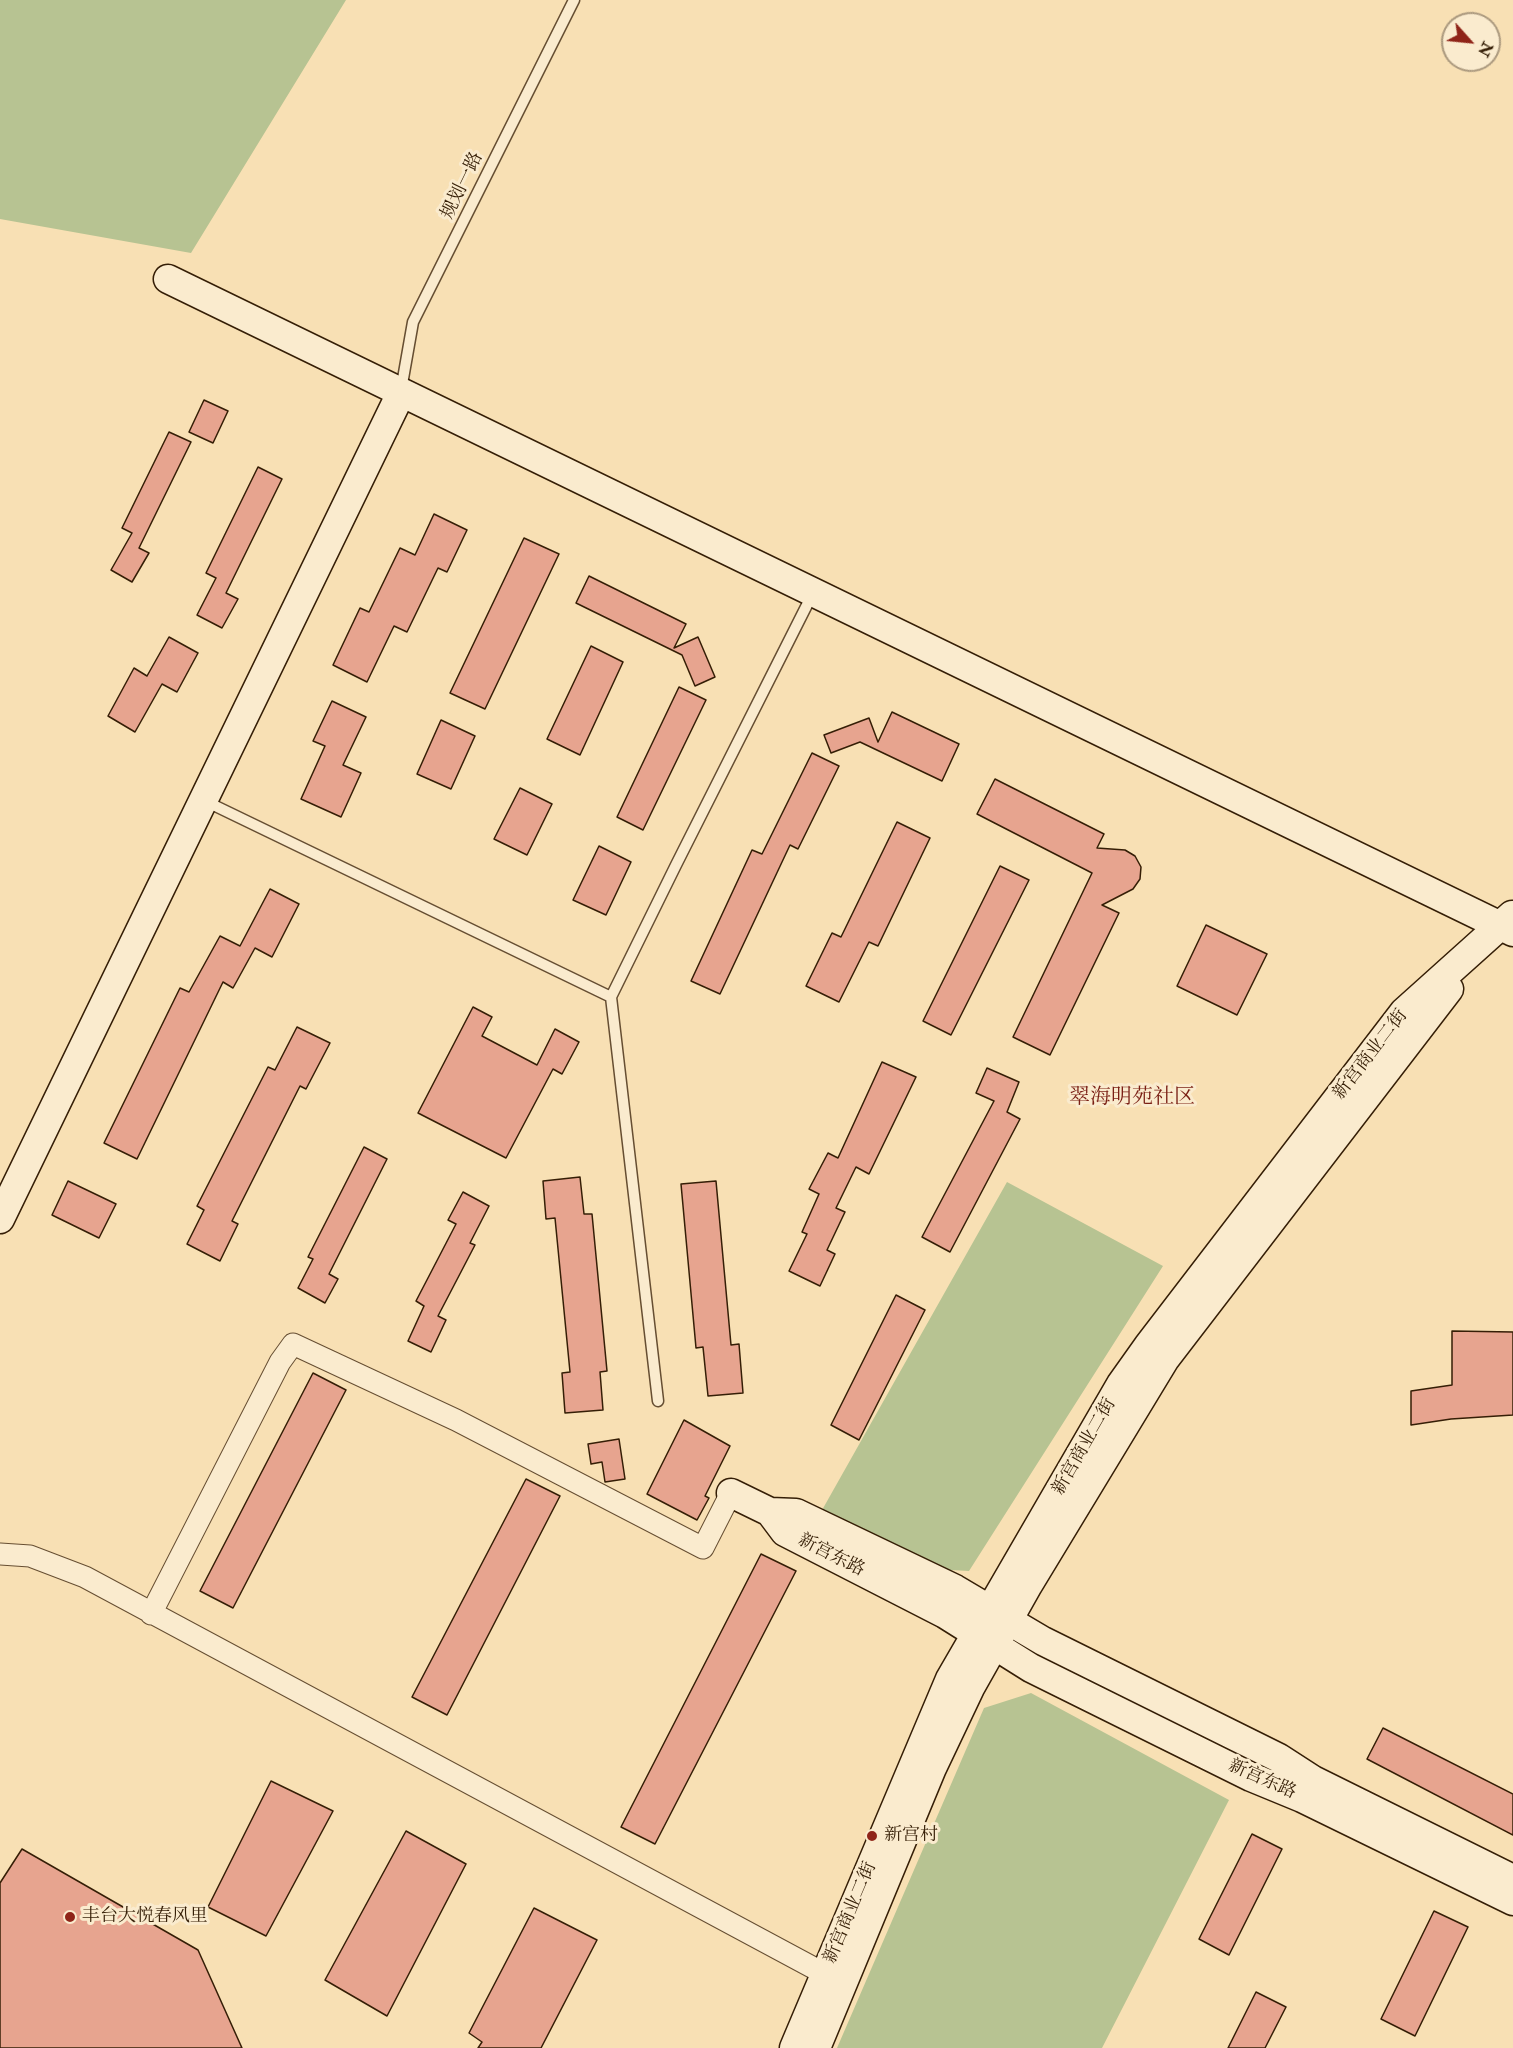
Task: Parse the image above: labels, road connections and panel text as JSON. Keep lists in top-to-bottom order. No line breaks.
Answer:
{"streets":{"street":["新宫商业二街","新宫东路"],"lane":["规划一路"]},"crossings":[["新宫商业二街","新宫东路"]],"districts":["翠海明苑社区"],"places":["新宫村","丰台大悦春风里"],"north":"bottom right"}
